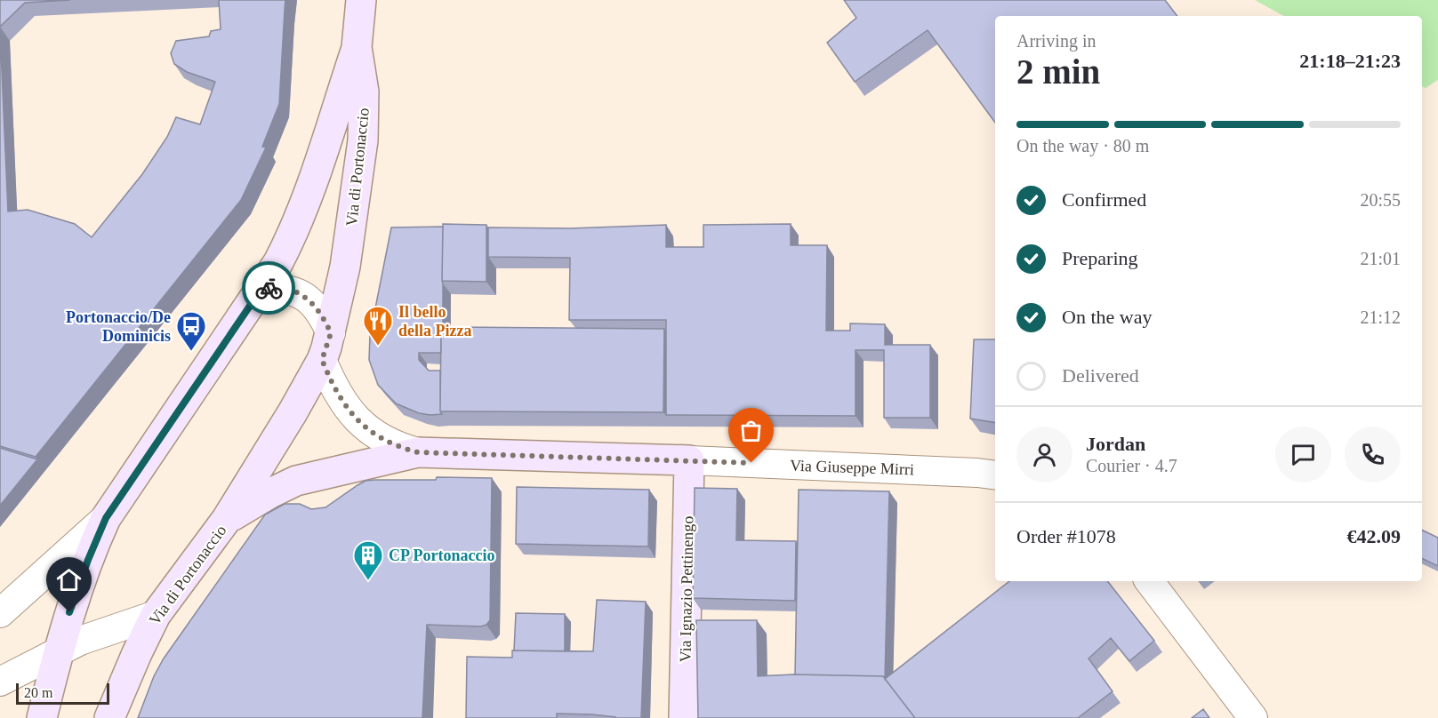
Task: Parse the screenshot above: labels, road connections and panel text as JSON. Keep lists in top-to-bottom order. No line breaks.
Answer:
{"streets":{"main road":["Via di Portonaccio","Via Giuseppe Mirri","Via Ignazio Pettinengo"]},"crossings":[["Via di Portonaccio","Via Giuseppe Mirri"],["Via Giuseppe Mirri","Via Ignazio Pettinengo"]],"places":{"restaurant":["Il bello della Pizza"],"bus stop":["Portonaccio/De Dominicis"],"building":["CP Portonaccio"]},"scale_bar":"20 m","page":{"heading":["2 min","Arriving in","21:18–21:23"],"panel":["Jordan","Courier · 4.7","Order #1078","€42.09"],"bar":"On the way · 80 m","list":[["Confirmed","20:55"],["Preparing","21:01"],["On the way","21:12"],"Delivered"],"scale":"20 m"}}
